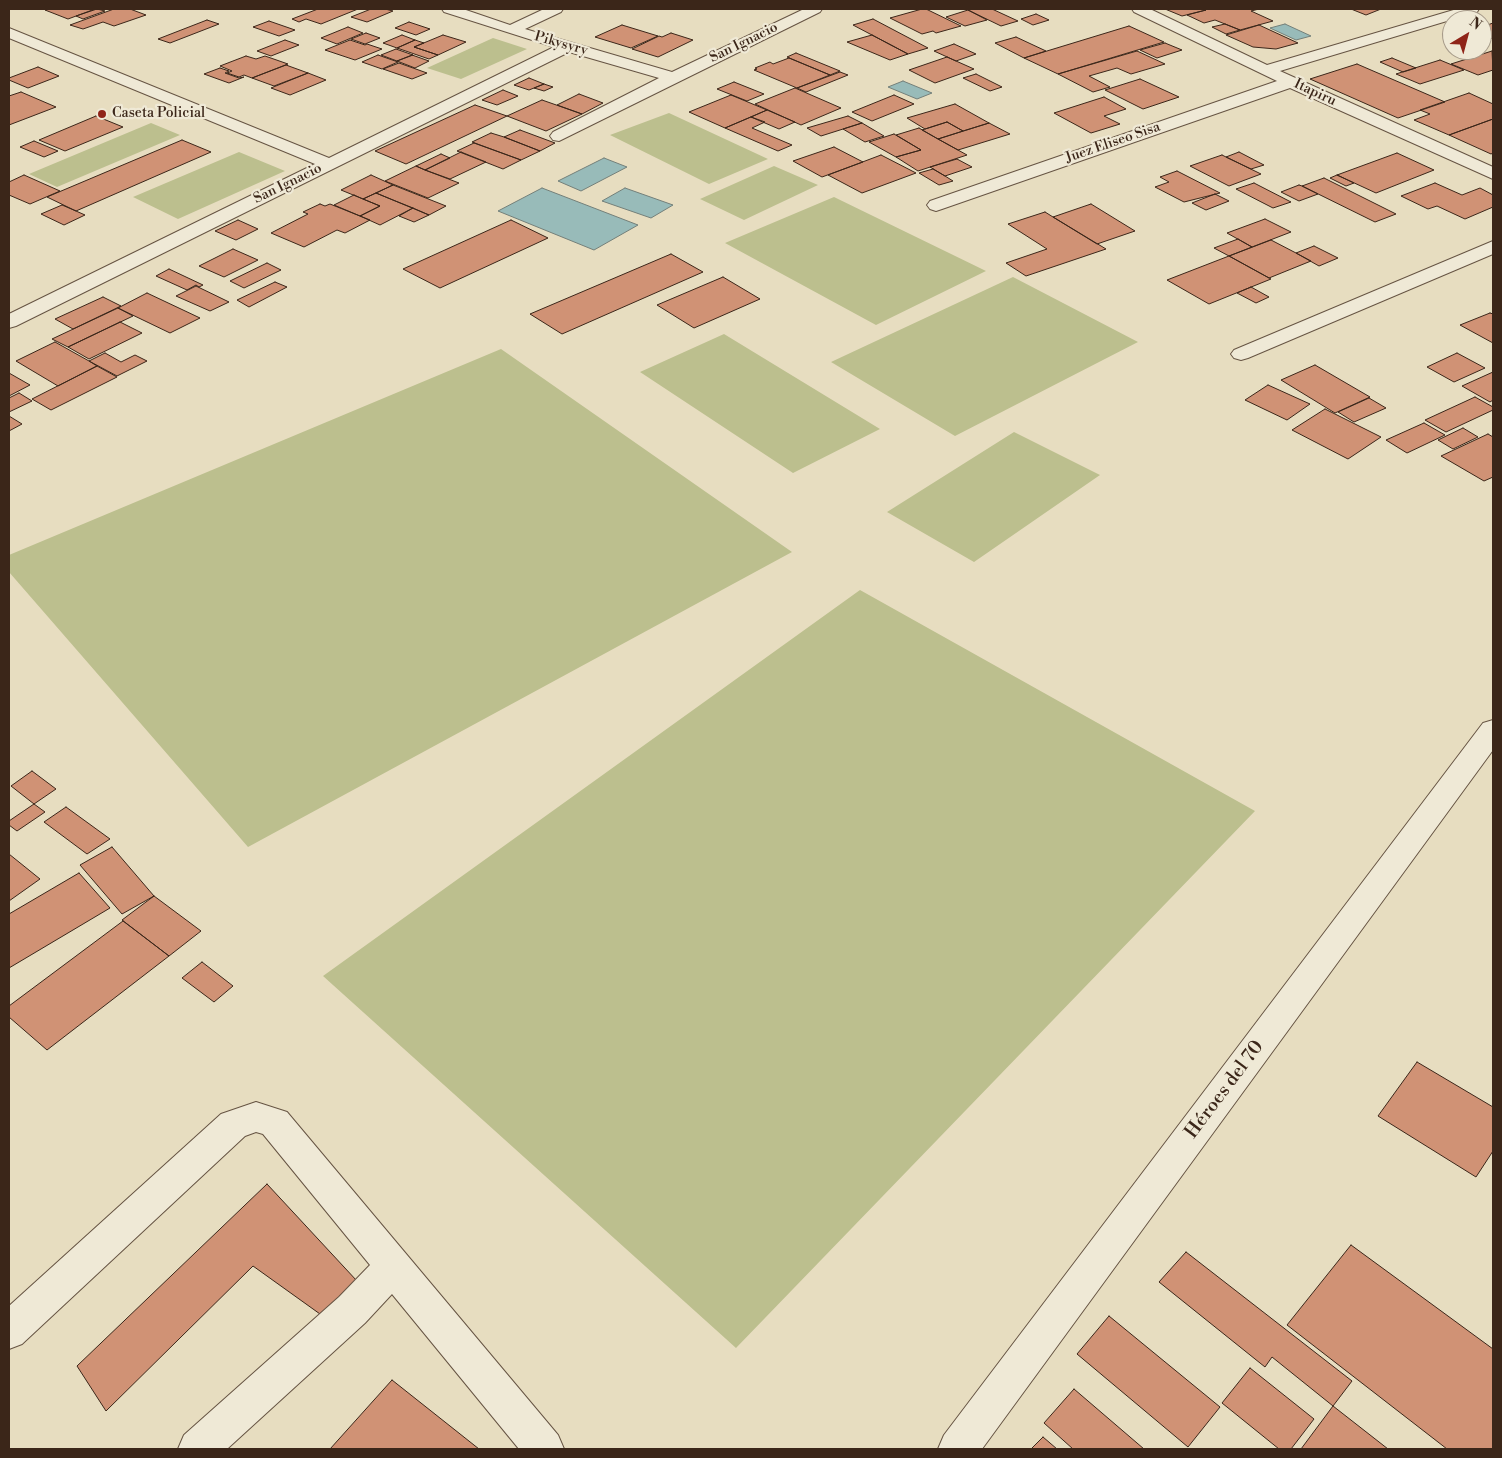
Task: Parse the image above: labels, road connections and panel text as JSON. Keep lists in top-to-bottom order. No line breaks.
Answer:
{"streets":{"street":["San Ignacio","Pikysyry","Itapiru","Juez Eliseo Sisa","Héroes del 70"]},"crossings":[["San Ignacio","Pikysyry"],["Itapiru","Juez Eliseo Sisa"]],"places":["Caseta Policial"],"north":"top right"}
